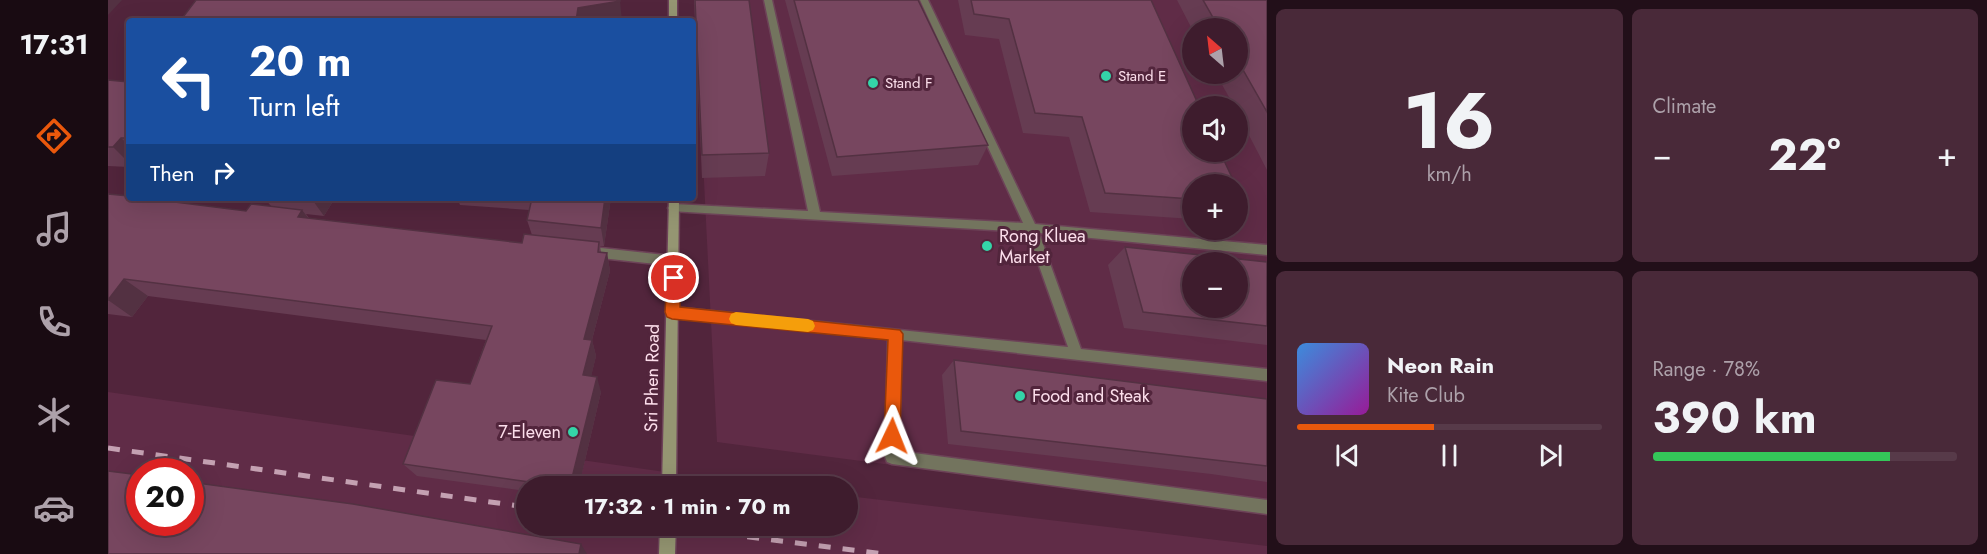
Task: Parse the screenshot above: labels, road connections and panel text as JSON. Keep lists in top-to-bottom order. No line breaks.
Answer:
{"streets":{"main road":["Sri Phen Road"]},"places":["Stand E","Stand F","Rong Kluea Market","Food and Steak","7-Eleven"],"north":"top left","page":{"tabs":"17:31","tile":[["16","km/h"],"Climate",["Range · 78%","390 km"]],"map_buttons":["+","−"],"turn":["20 m","Turn left"],"heat":["−","22°","+"],"then":"Then","song":["Neon Rain","Kite Club"],"limit":"20","trip":"17:32 · 1 min · 70 m"}}
